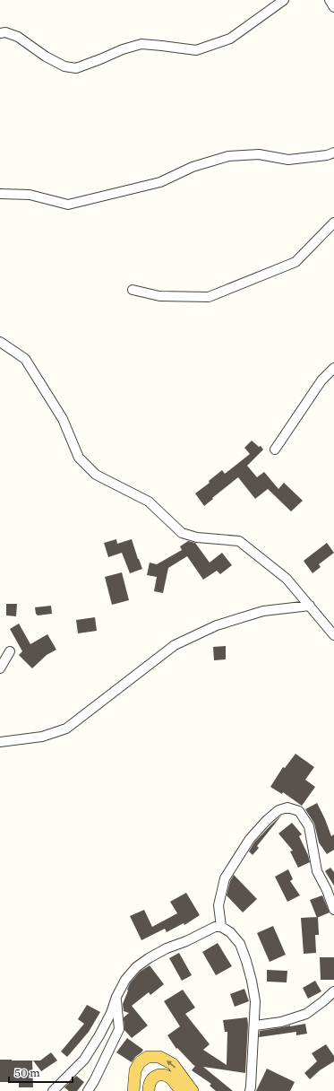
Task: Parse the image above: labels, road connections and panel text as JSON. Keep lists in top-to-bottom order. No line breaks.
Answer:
{"scale_bar":"50 m"}
